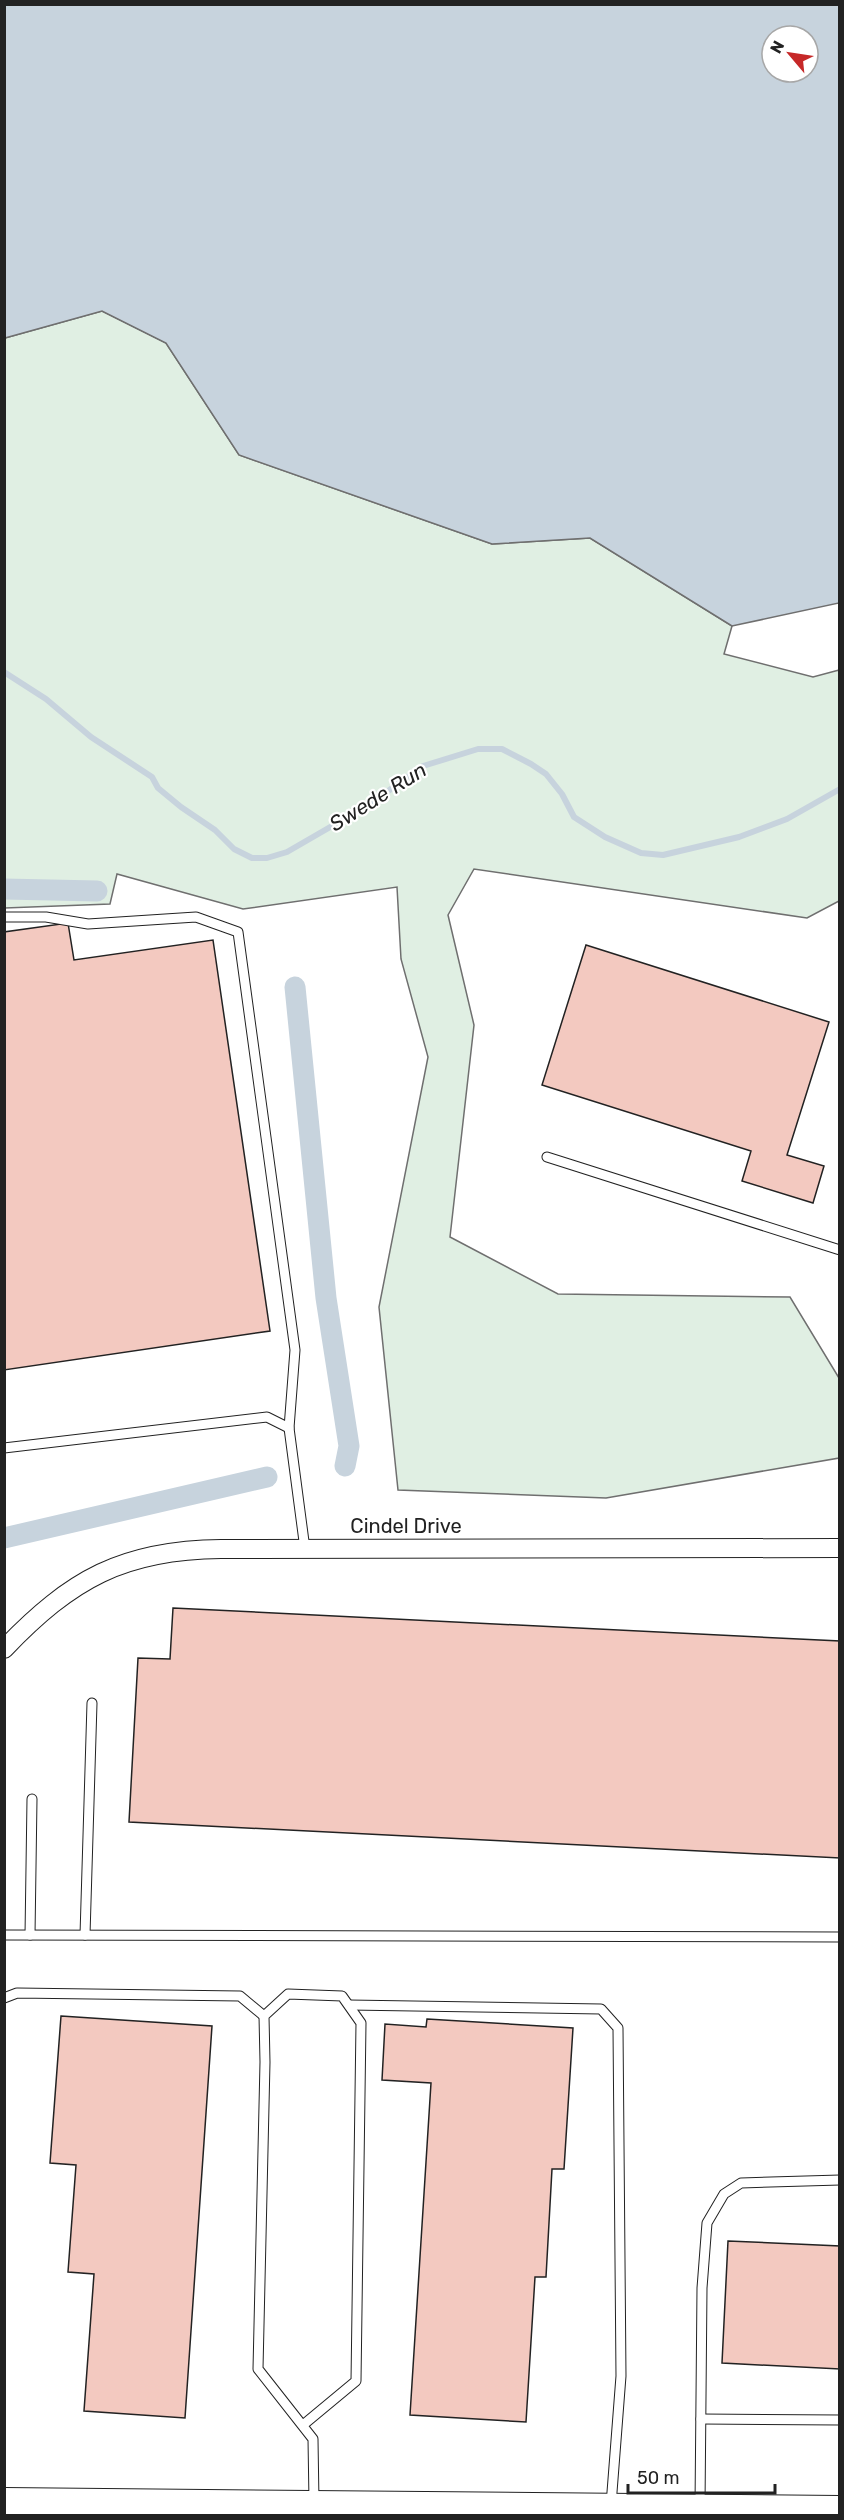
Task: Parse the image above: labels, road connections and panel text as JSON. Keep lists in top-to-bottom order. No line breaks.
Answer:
{"streets":{"street":["Cindel Drive"]},"water":["Swede Run"],"scale_bar":"50 m","north":"top left"}
